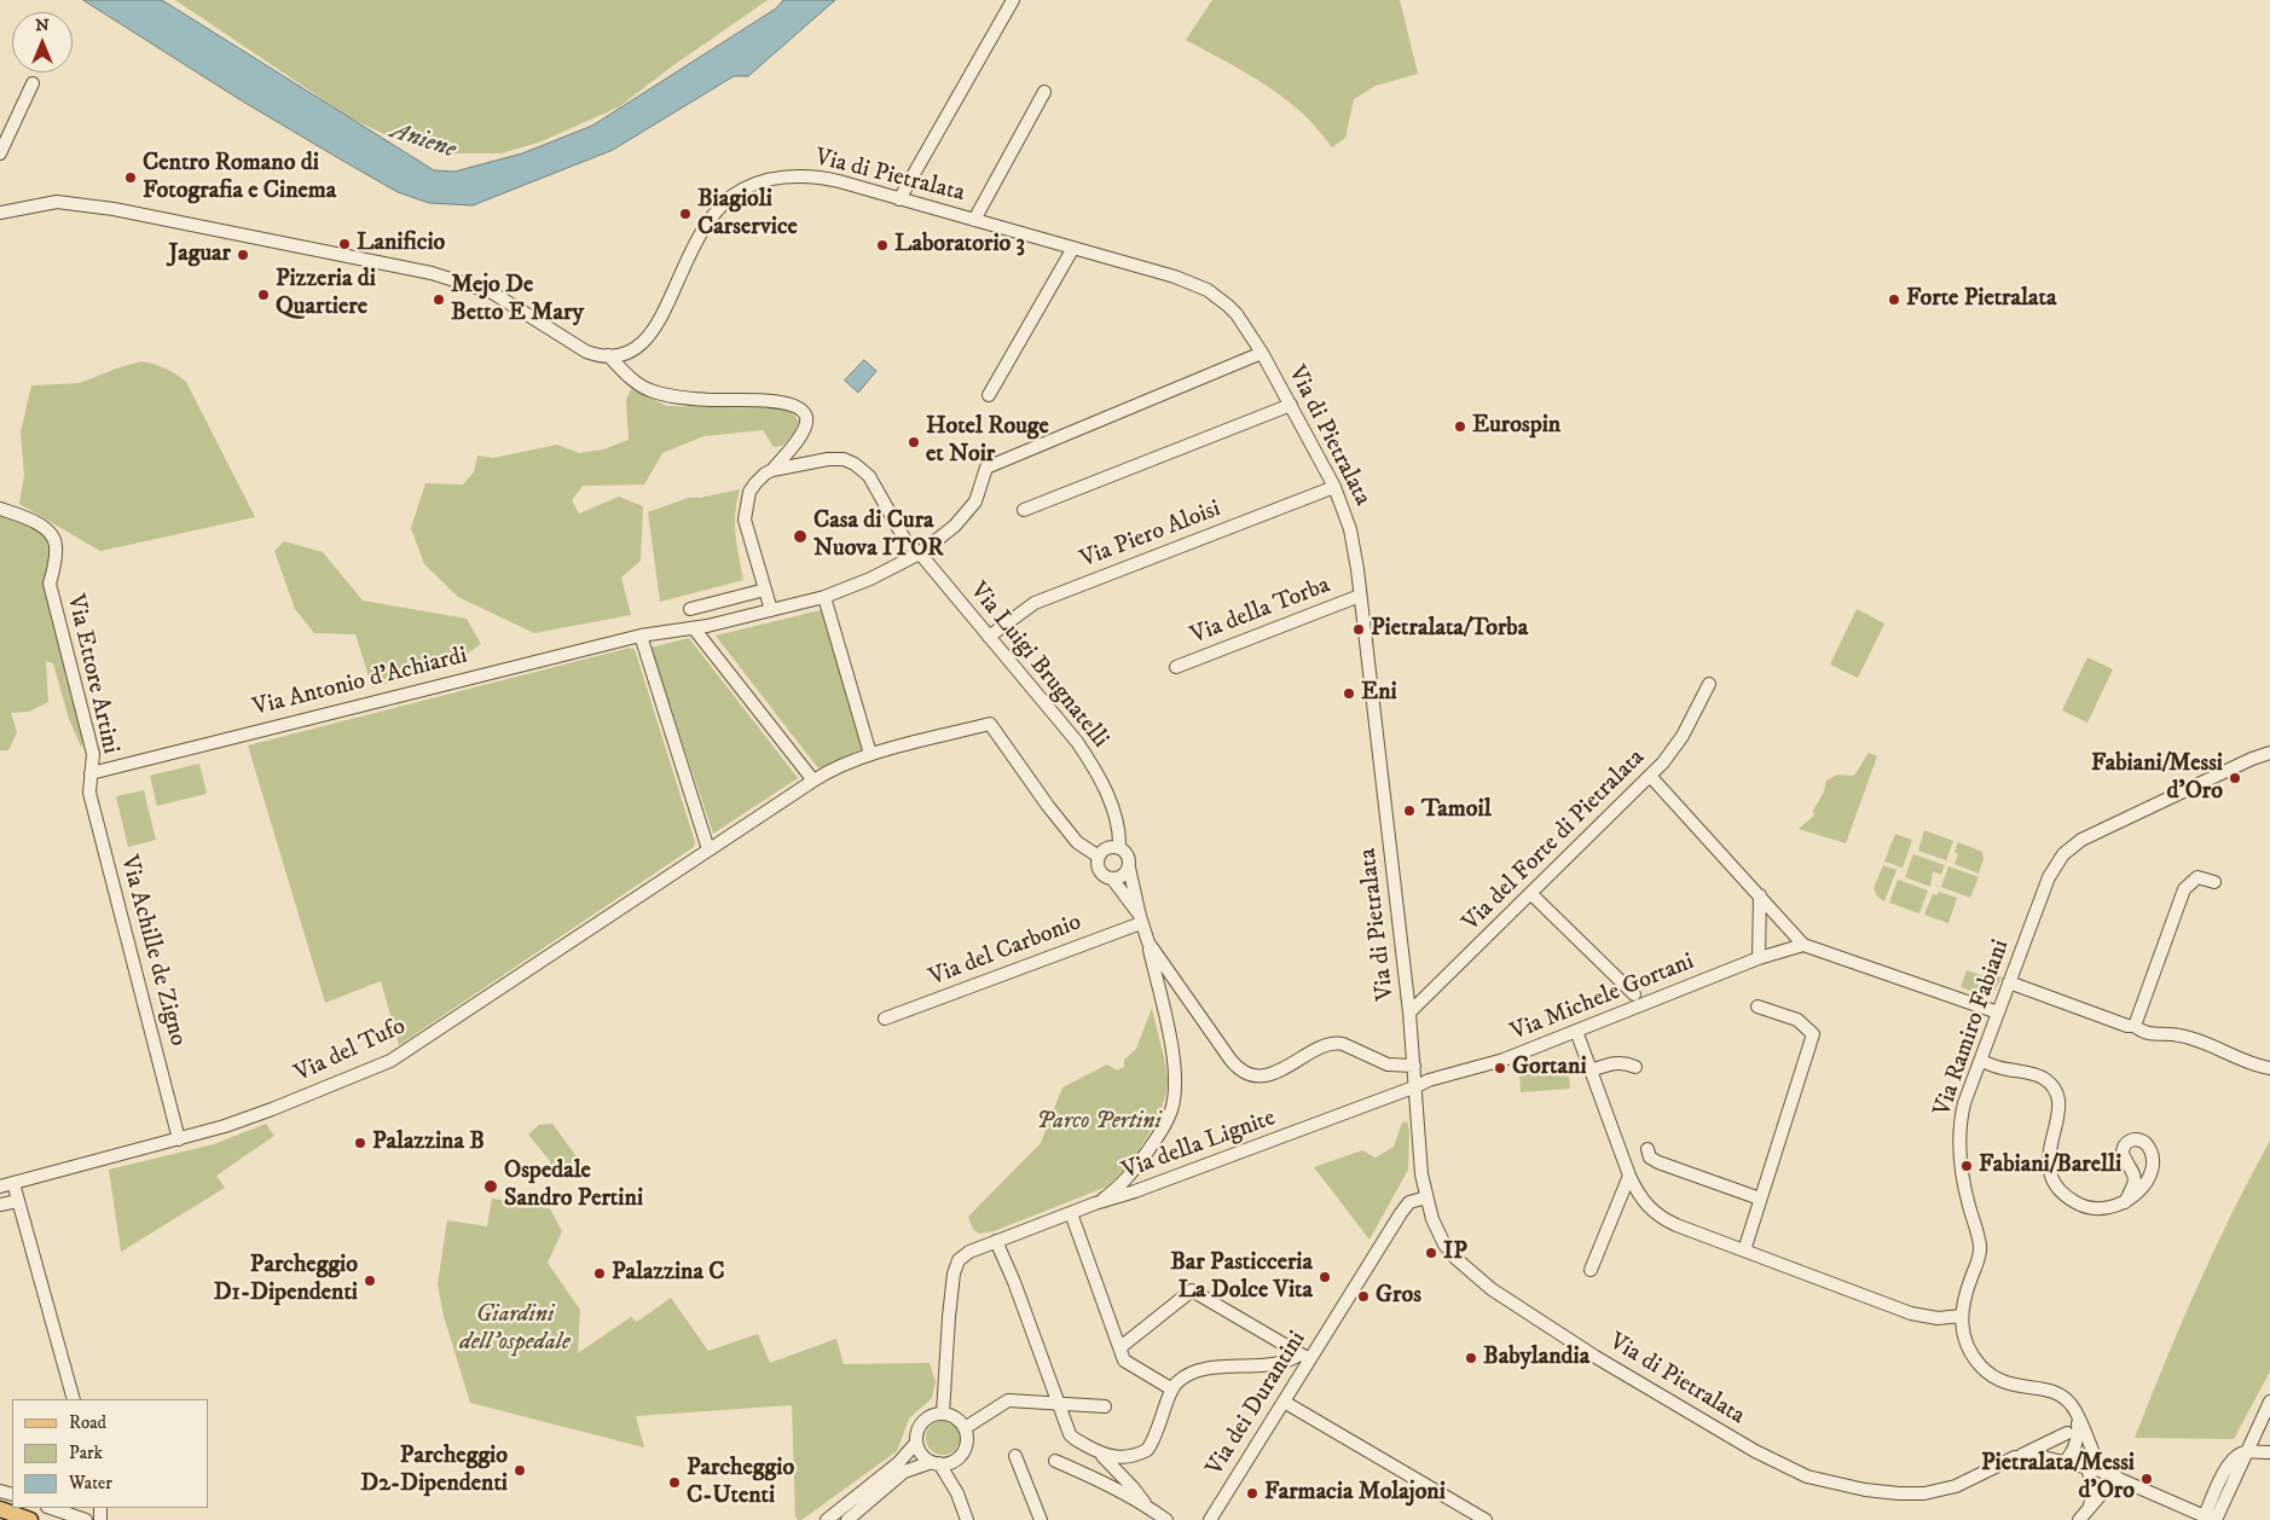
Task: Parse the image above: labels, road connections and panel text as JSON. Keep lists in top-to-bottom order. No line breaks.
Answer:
{"streets":{"street":["Via di Pietralata","Via Piero Aloisi","Via della Torba","Via Luigi Brugnatelli","Via Ettore Artini","Via Antonio d'Achiardi","Via del Forte di Pietralata","Via Achille de Zigno","Via del Carbonio","Via Michele Gortani","Via Ramiro Fabiani","Via del Tufo","Via della Lignite","Via dei Durantini"]},"crossings":[["Via di Pietralata","Via Piero Aloisi"],["Via di Pietralata","Via della Torba"],["Via di Pietralata","Via Antonio d'Achiardi"],["Via di Pietralata","Via del Forte di Pietralata"],["Via di Pietralata","Via Michele Gortani"],["Via di Pietralata","Via Ramiro Fabiani"],["Via di Pietralata","Via della Lignite"],["Via di Pietralata","Via dei Durantini"],["Via Piero Aloisi","Via Luigi Brugnatelli"],["Via Luigi Brugnatelli","Via Antonio d'Achiardi"],["Via Luigi Brugnatelli","Via del Tufo"],["Via Ettore Artini","Via Antonio d'Achiardi"],["Via Ettore Artini","Via Achille de Zigno"],["Via Antonio d'Achiardi","Via Achille de Zigno"],["Via Achille de Zigno","Via del Tufo"],["Via Michele Gortani","Via della Lignite"]],"water":["Aniene"],"parks":["Parco Pertini","Giardini dell'ospedale"],"places":["Centro Romano di Fotografia e Cinema","Biagioli Carservice","Lanificio","Laboratorio 3","Jaguar","Pizzeria di Quartiere","Mejo De Betto E Mary","Forte Pietralata","Eurospin","Hotel Rouge et Noir","Casa di Cura Nuova ITOR","Pietralata/Torba","Eni","Fabiani/Messi d'Oro","Tamoil","Gortani","Palazzina B","Fabiani/Barelli","Ospedale Sandro Pertini","IP","Palazzina C","Bar Pasticceria La Dolce Vita","Parcheggio D1-Dipendenti","Gros","Babylandia","Parcheggio D2-Dipendenti","Pietralata/Messi d'Oro","Parcheggio C-Utenti","Farmacia Molajoni"],"legend":["Road","Park","Water"],"north":"top"}
